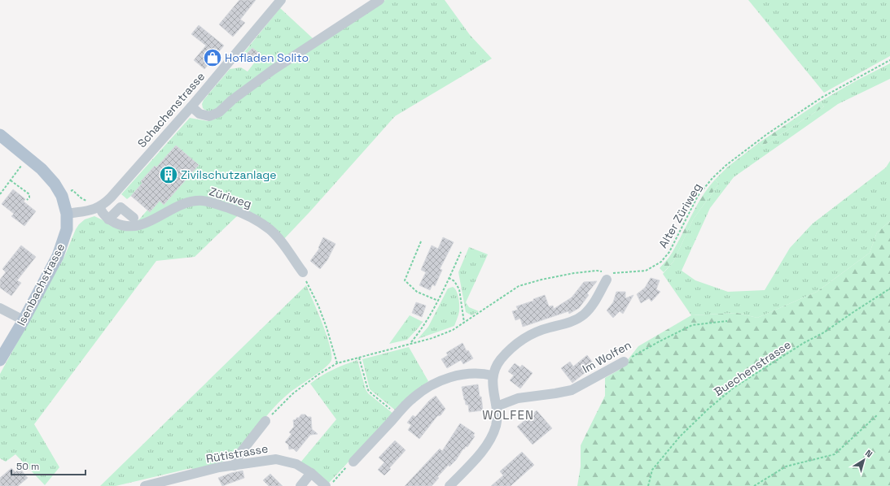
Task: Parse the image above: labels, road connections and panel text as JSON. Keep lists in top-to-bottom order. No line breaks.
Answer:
{"streets":{"main road":["Isenbachstrasse"],"street":["Schachenstrasse","Züriweg","Im Wolfen","Rütistrasse"],"path":["Alter Züriweg","Buechenstrasse"]},"crossings":[["Schachenstrasse","Isenbachstrasse"]],"districts":["WOLFEN"],"places":{"shop":["Hofladen Solito"],"building":["Zivilschutzanlage"]},"scale_bar":"50 m","north":"top right"}
